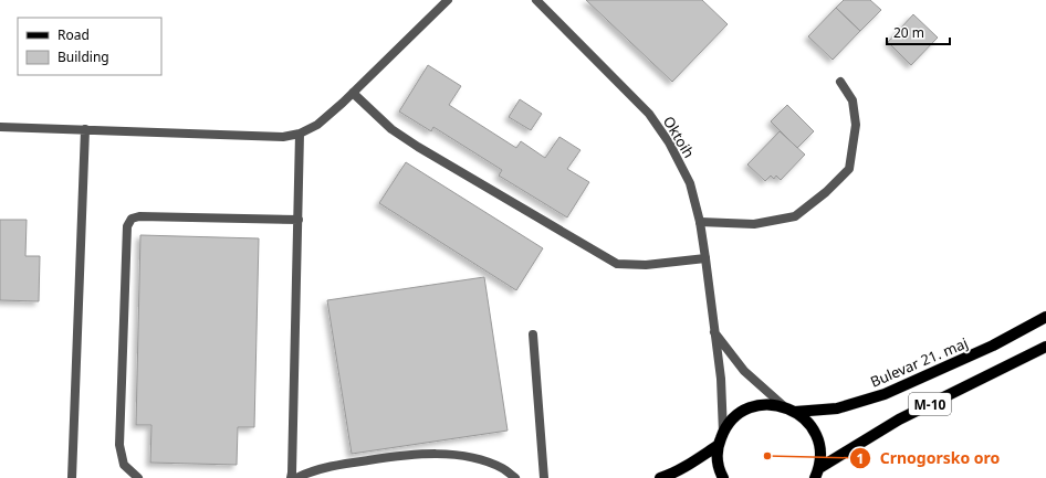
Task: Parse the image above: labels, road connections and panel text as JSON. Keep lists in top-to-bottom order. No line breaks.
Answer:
{"streets":{"main road":["Bulevar 21. maj","M-10"],"street":["Oktoih"]},"crossings":[["Oktoih","Bulevar 21. maj"],["Oktoih","M-10"],["Bulevar 21. maj","M-10"]],"places":["Crnogorsko oro"],"legend":["Road","Building"],"scale_bar":"20 m"}
